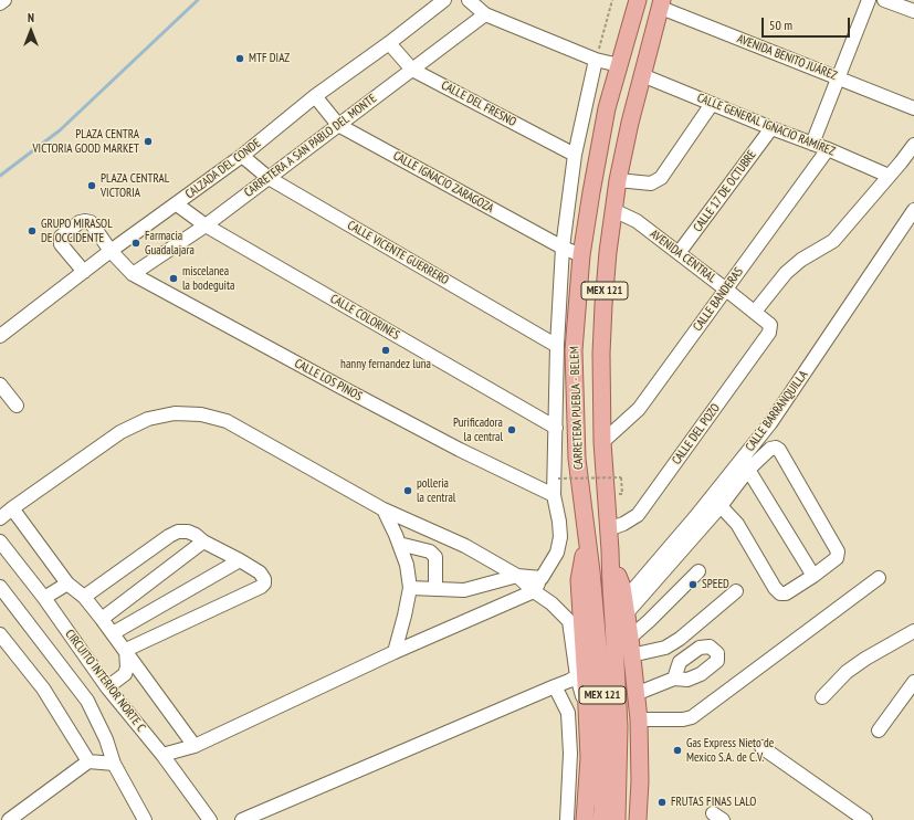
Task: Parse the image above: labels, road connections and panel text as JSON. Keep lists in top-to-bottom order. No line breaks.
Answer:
{"streets":{"main road":["MEX 121","CARRETERA PUEBLA - BELEM"],"street":["AVENIDA BENITO JUÁREZ","CALLE DEL FRESNO","CALLE GENERAL IGNACIO RAMÍREZ","CARRETERA A SAN PABLO DEL MONTE","CALZADA DEL CONDE","CALLE IGNACIO ZARAGOZA","CALLE 17 DE OCTUBRE","CALLE VICENTE GUERRERO","AVENIDA CENTRAL","CALLE BANDERAS","CALLE COLORINES","CALLE LOS PINOS","CALLE BARRANQUILLA","CALLE DEL POZO","CIRCUITO INTERIOR NORTE C"]},"crossings":[["AVENIDA BENITO JUÁREZ","CARRETERA PUEBLA - BELEM"],["CALLE DEL FRESNO","CARRETERA A SAN PABLO DEL MONTE"],["CALLE DEL FRESNO","CALZADA DEL CONDE"],["CALLE GENERAL IGNACIO RAMÍREZ","CALLE 17 DE OCTUBRE"],["CALLE GENERAL IGNACIO RAMÍREZ","CALLE BANDERAS"],["CALLE GENERAL IGNACIO RAMÍREZ","CARRETERA PUEBLA - BELEM"],["CARRETERA A SAN PABLO DEL MONTE","CALLE IGNACIO ZARAGOZA"],["CARRETERA A SAN PABLO DEL MONTE","CALLE VICENTE GUERRERO"],["CARRETERA A SAN PABLO DEL MONTE","CALLE COLORINES"],["CARRETERA A SAN PABLO DEL MONTE","CALLE LOS PINOS"],["CALZADA DEL CONDE","CALLE IGNACIO ZARAGOZA"],["CALZADA DEL CONDE","CALLE VICENTE GUERRERO"],["CALZADA DEL CONDE","CALLE COLORINES"],["CALZADA DEL CONDE","CALLE LOS PINOS"],["CALLE IGNACIO ZARAGOZA","CARRETERA PUEBLA - BELEM"],["CALLE 17 DE OCTUBRE","AVENIDA CENTRAL"],["AVENIDA CENTRAL","CALLE BANDERAS"],["AVENIDA CENTRAL","CARRETERA PUEBLA - BELEM"],["AVENIDA CENTRAL","CALLE DEL POZO"],["CALLE BANDERAS","CARRETERA PUEBLA - BELEM"],["CARRETERA PUEBLA - BELEM","CALLE DEL POZO"]],"places":["MTF DIAZ","PLAZA CENTRA VICTORIA GOOD MARKET","PLAZA CENTRAL VICTORIA","GRUPO MIRASOL DE OCCIDENTE","Farmacia Guadalajara","miscelanea la bodeguita","hanny fernandez luna","Purificadora la central","polleria la central","SPEED","Gas Express Nieto de Mexico S.A. de C.V.","FRUTAS FINAS LALO"],"scale_bar":"50 m","north":"top"}
